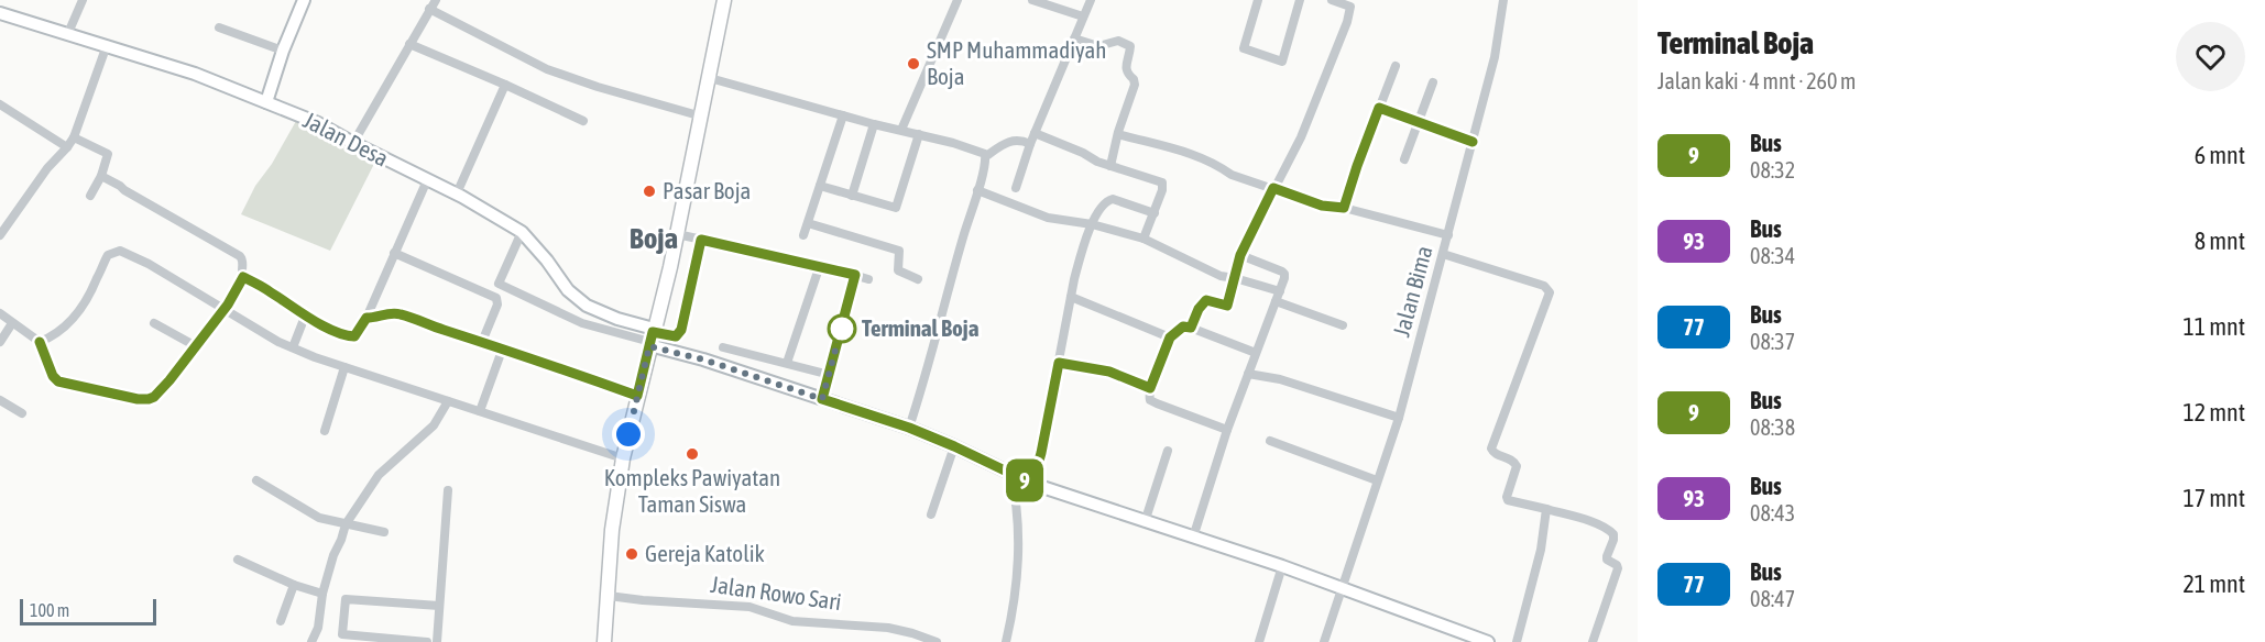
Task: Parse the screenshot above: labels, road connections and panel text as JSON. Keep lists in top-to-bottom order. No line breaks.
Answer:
{"streets":{"street":["Jalan Desa","Jalan Bima","Jalan Rowo Sari"]},"crossings":[["Jalan Desa","Jalan Bima"]],"districts":["Boja"],"places":["SMP Muhammadiyah Boja","Pasar Boja","Terminal Boja","Kompleks Pawiyatan Taman Siswa","Gereja Katolik"],"lines":["bus line 9"],"scale_bar":"100 m","page":{"on_map":"9","heading":["Terminal Boja","Jalan kaki · 4 mnt · 260 m"],"list":[{"mark":"9","name":"Bus","note":"08:32","value":"6 mnt"},{"mark":"93","name":"Bus","note":"08:34","value":"8 mnt"},{"mark":"77","name":"Bus","note":"08:37","value":"11 mnt"},{"mark":"9","name":"Bus","note":"08:38","value":"12 mnt"},{"mark":"93","name":"Bus","note":"08:43","value":"17 mnt"},{"mark":"77","name":"Bus","note":"08:47","value":"21 mnt"}],"scale":"100 m"}}
